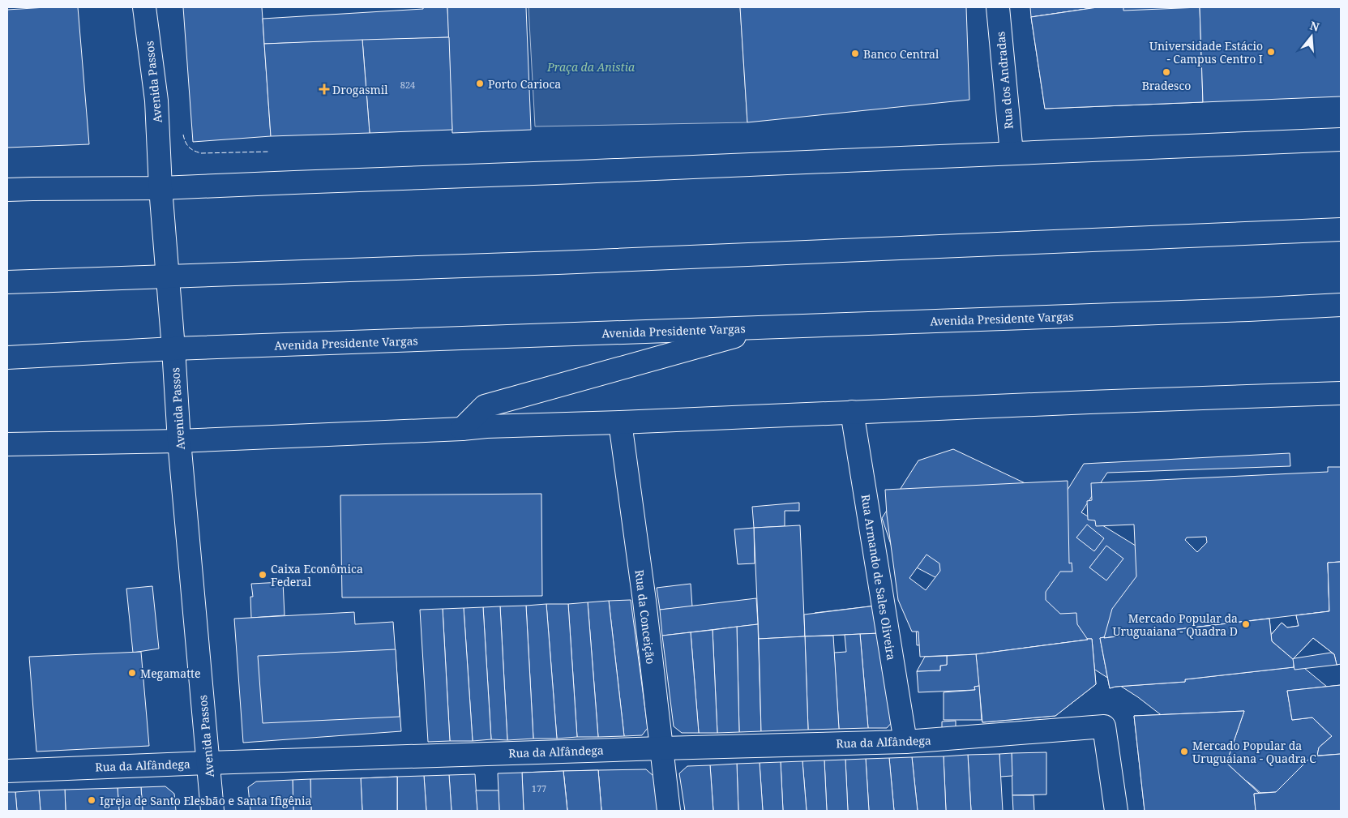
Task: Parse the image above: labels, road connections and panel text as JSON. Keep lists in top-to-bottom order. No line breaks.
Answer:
{"streets":{"main road":["Rua dos Andradas","Avenida Passos","Avenida Presidente Vargas","Rua Armando de Sales Oliveira","Rua da Conceição","Rua da Alfândega"]},"crossings":[["Avenida Passos","Avenida Presidente Vargas"],["Avenida Passos","Rua da Alfândega"],["Rua Armando de Sales Oliveira","Rua da Alfândega"],["Rua da Conceição","Rua da Alfândega"]],"parks":["Praça da Anistia"],"places":{"other":["Universidade Estácio - Campus Centro I","Banco Central","Bradesco","Porto Carioca","Caixa Econômica Federal","Mercado Popular da Uruguaiana - Quadra D","Megamatte","Mercado Popular da Uruguaiana - Quadra C","Igreja de Santo Elesbão e Santa Ifigênia"],"health":["Drogasmil"]},"house_numbers":["824","177"],"north":"top"}
